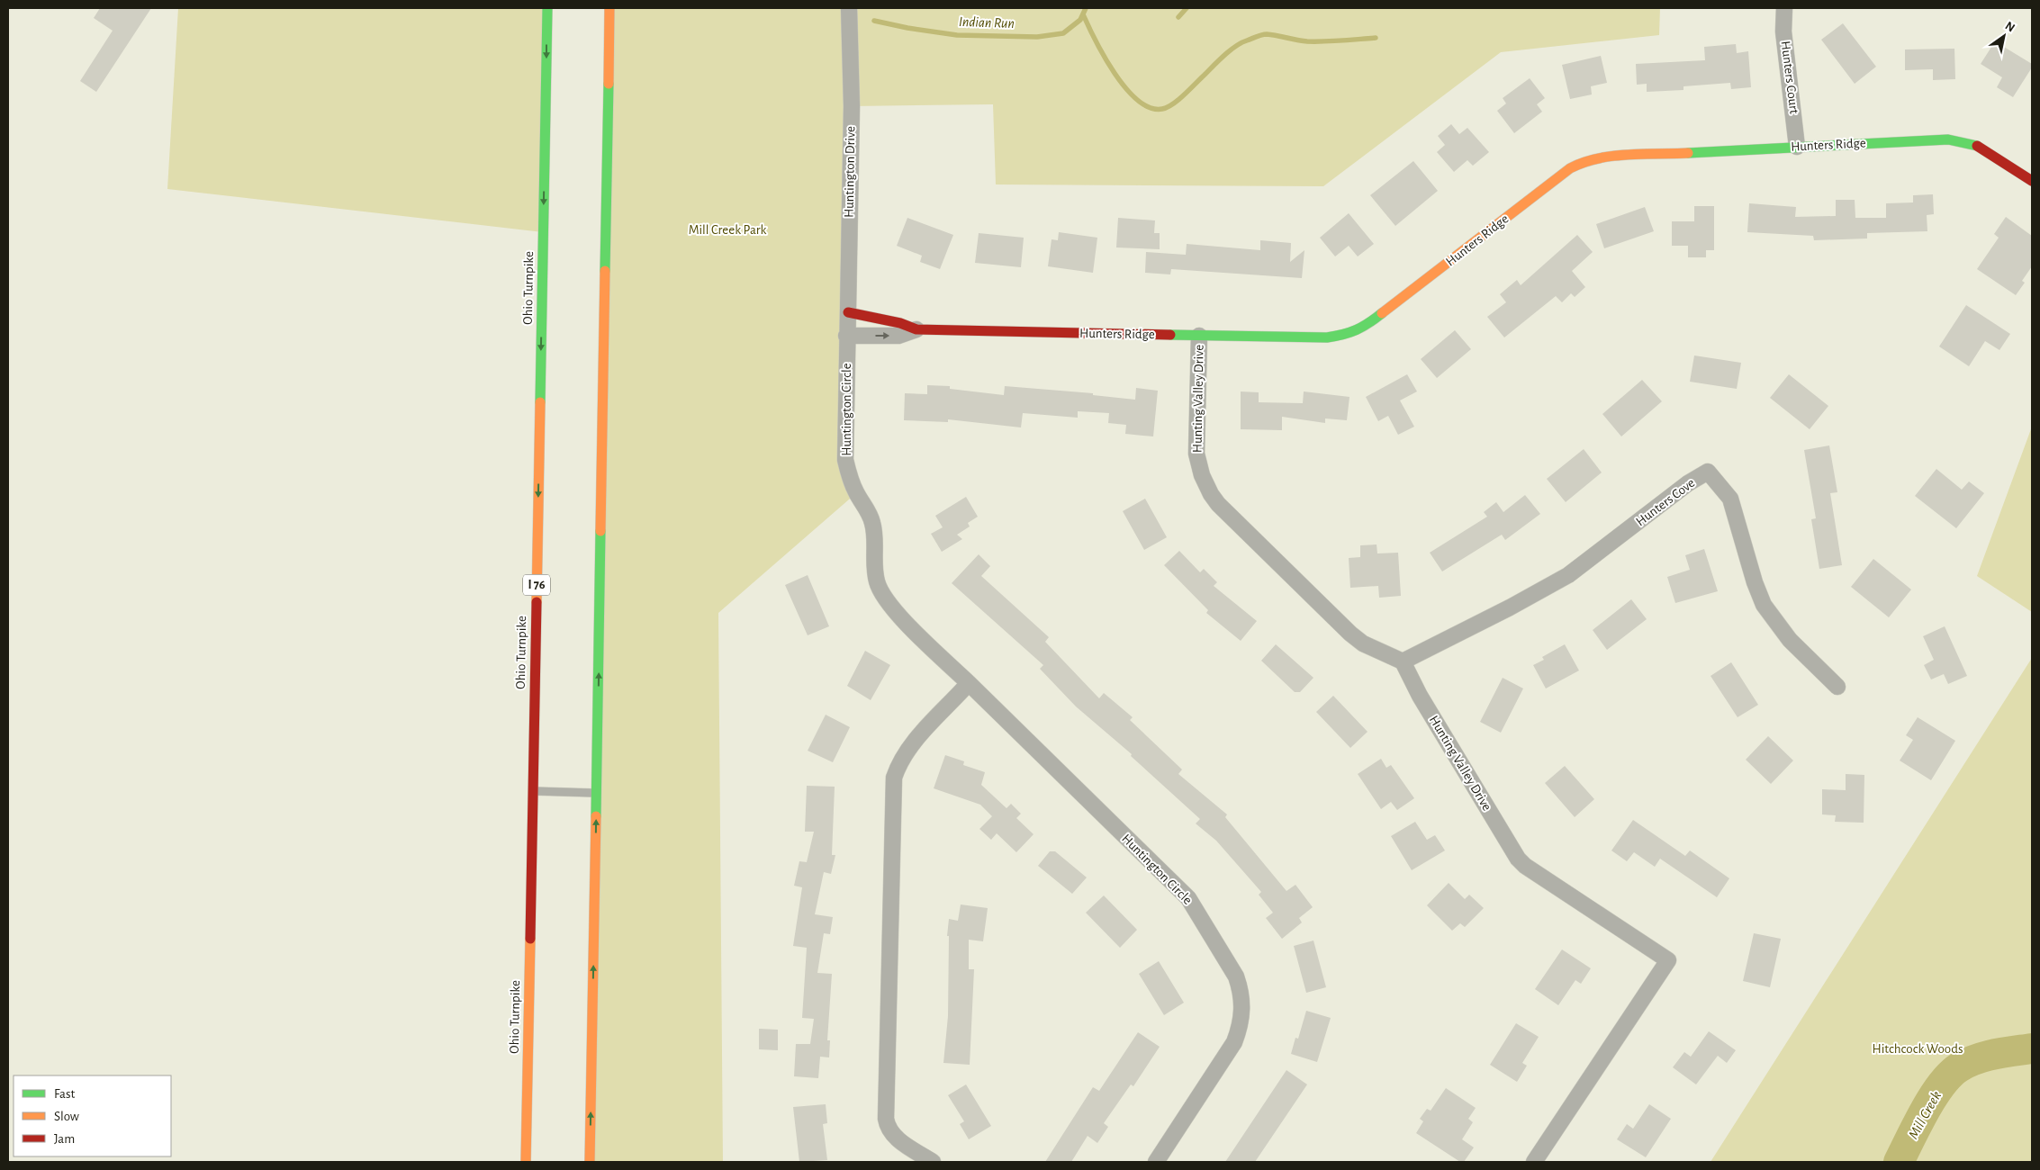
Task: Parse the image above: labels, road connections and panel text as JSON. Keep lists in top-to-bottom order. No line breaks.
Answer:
{"streets":{"main road":["Hunters Ridge","Ohio Turnpike","I 76"],"street":["Hunters Court","Huntington Drive","Hunting Valley Drive","Huntington Circle","Hunters Cove"]},"crossings":[["Hunters Court","Hunters Ridge"],["Hunters Ridge","Huntington Drive"],["Hunters Ridge","Hunting Valley Drive"],["Hunters Ridge","Huntington Circle"],["Huntington Drive","Huntington Circle"],["Hunting Valley Drive","Hunters Cove"]],"water":["Indian Run","Mill Creek"],"parks":["Mill Creek Park","Hitchcock Woods"],"legend":["Fast","Slow","Jam"],"north":"top right"}
